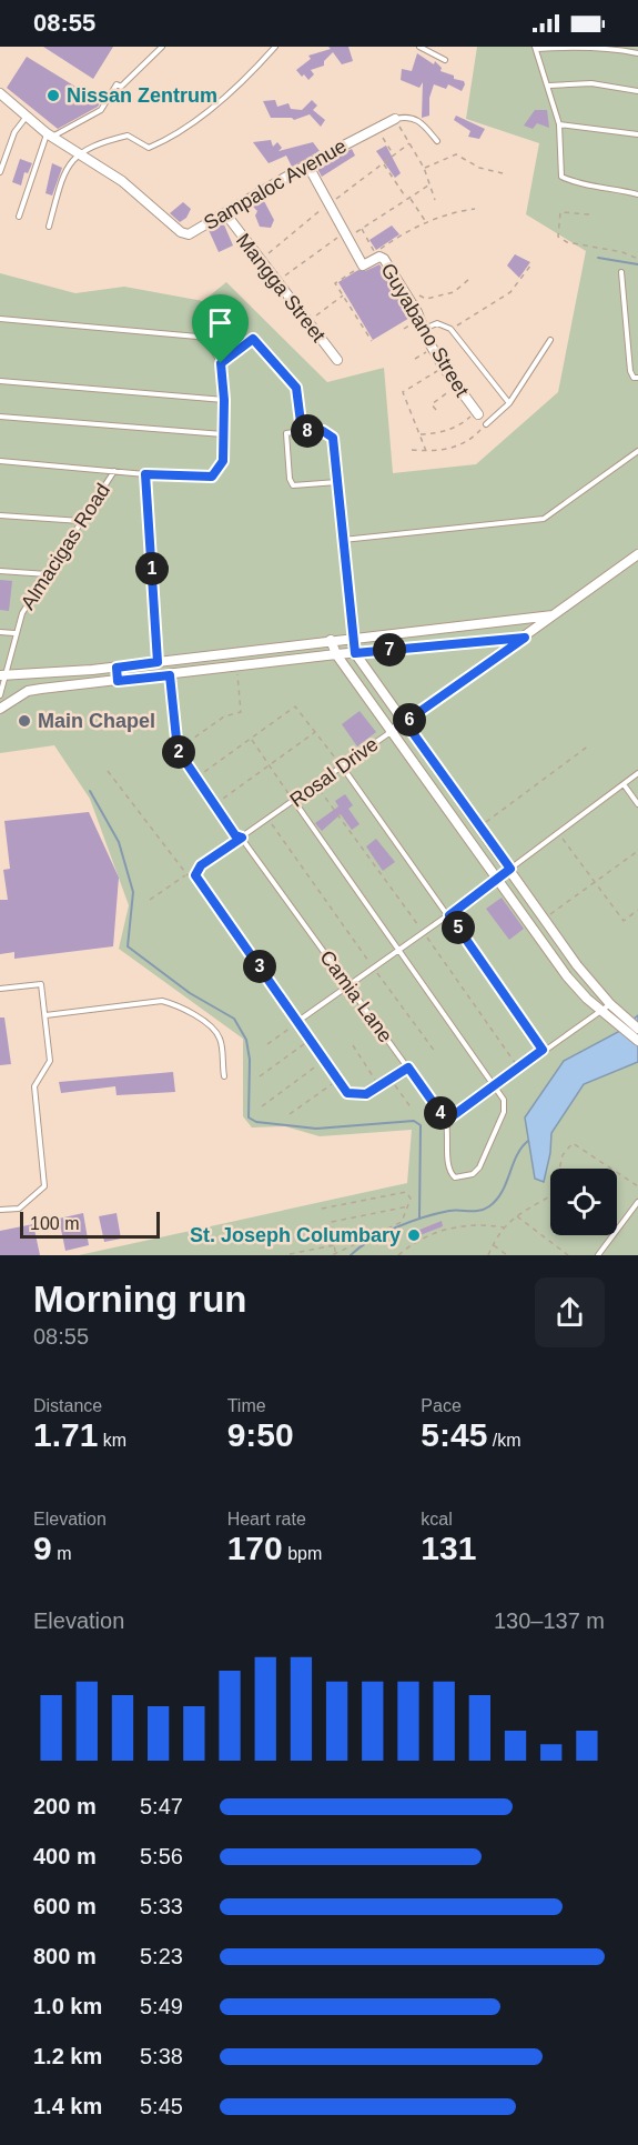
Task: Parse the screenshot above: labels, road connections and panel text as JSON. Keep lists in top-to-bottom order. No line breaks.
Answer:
{"streets":{"street":["Sampaloc Avenue","Mangga Street","Guyabano Street","Rosal Drive"],"lane":["Almacigas Road","Camia Lane"]},"crossings":[["Sampaloc Avenue","Mangga Street"],["Sampaloc Avenue","Guyabano Street"],["Rosal Drive","Camia Lane"]],"places":["Nissan Zentrum","Main Chapel","St. Joseph Columbary"],"scale_bar":"100 m","page":{"status":"08:55","pins":["8","1","7","6","2","5","3","4"],"scale":"100 m","heading":["Morning run","08:55"],"stats":[["Distance","1.71 km"],["Time","9:50"],["Pace","5:45 /km"],["Elevation","9 m"],["Heart rate","170 bpm"],["kcal","131"]],"chart":["Elevation","130–137 m"],"list":[{"name":"200 m","note":"5:47"},{"name":"400 m","note":"5:56"},{"name":"600 m","note":"5:33"},{"name":"800 m","note":"5:23"},{"name":"1.0 km","note":"5:49"},{"name":"1.2 km","note":"5:38"},{"name":"1.4 km","note":"5:45"}]}}
